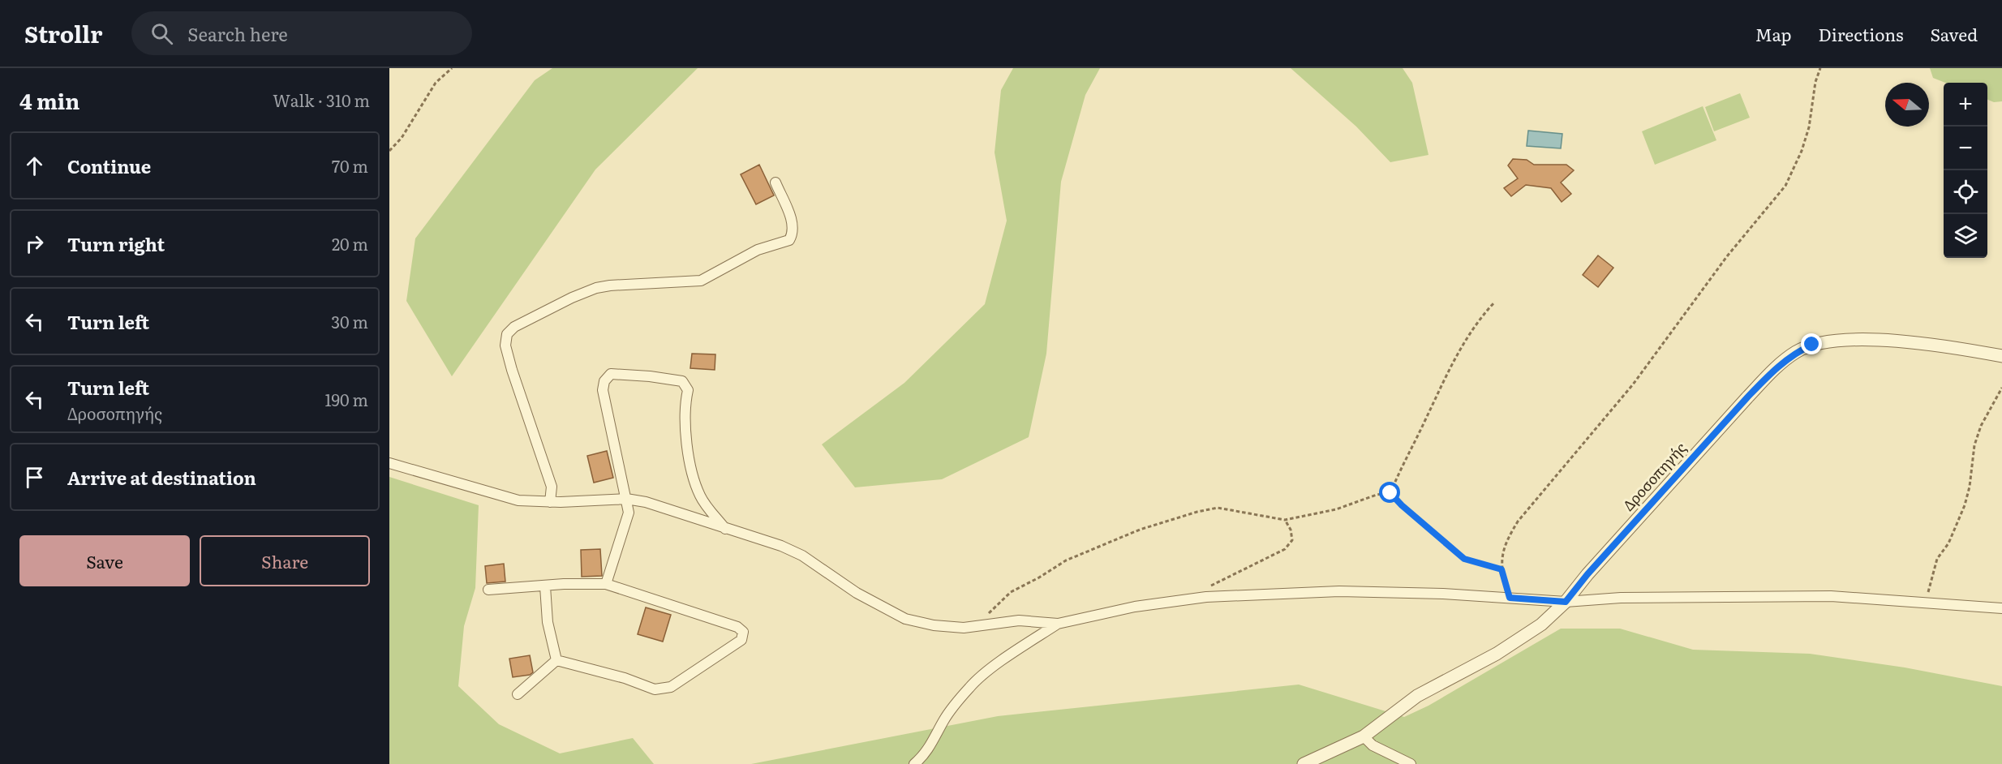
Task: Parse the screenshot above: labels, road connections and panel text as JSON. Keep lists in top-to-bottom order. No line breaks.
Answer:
{"streets":{"street":["Δροσοπηγής"]},"north":"left","page":{"header":"Strollr","search":"Search here","nav":["Map","Directions","Saved"],"heading":["4 min","Walk · 310 m"],"map_buttons":["+","−"],"list":[["Continue","70 m"],["Turn right","20 m"],["Turn left","30 m"],["Turn left","Δροσοπηγής","190 m"],"Arrive at destination"],"buttons":["Save","Share"]}}
